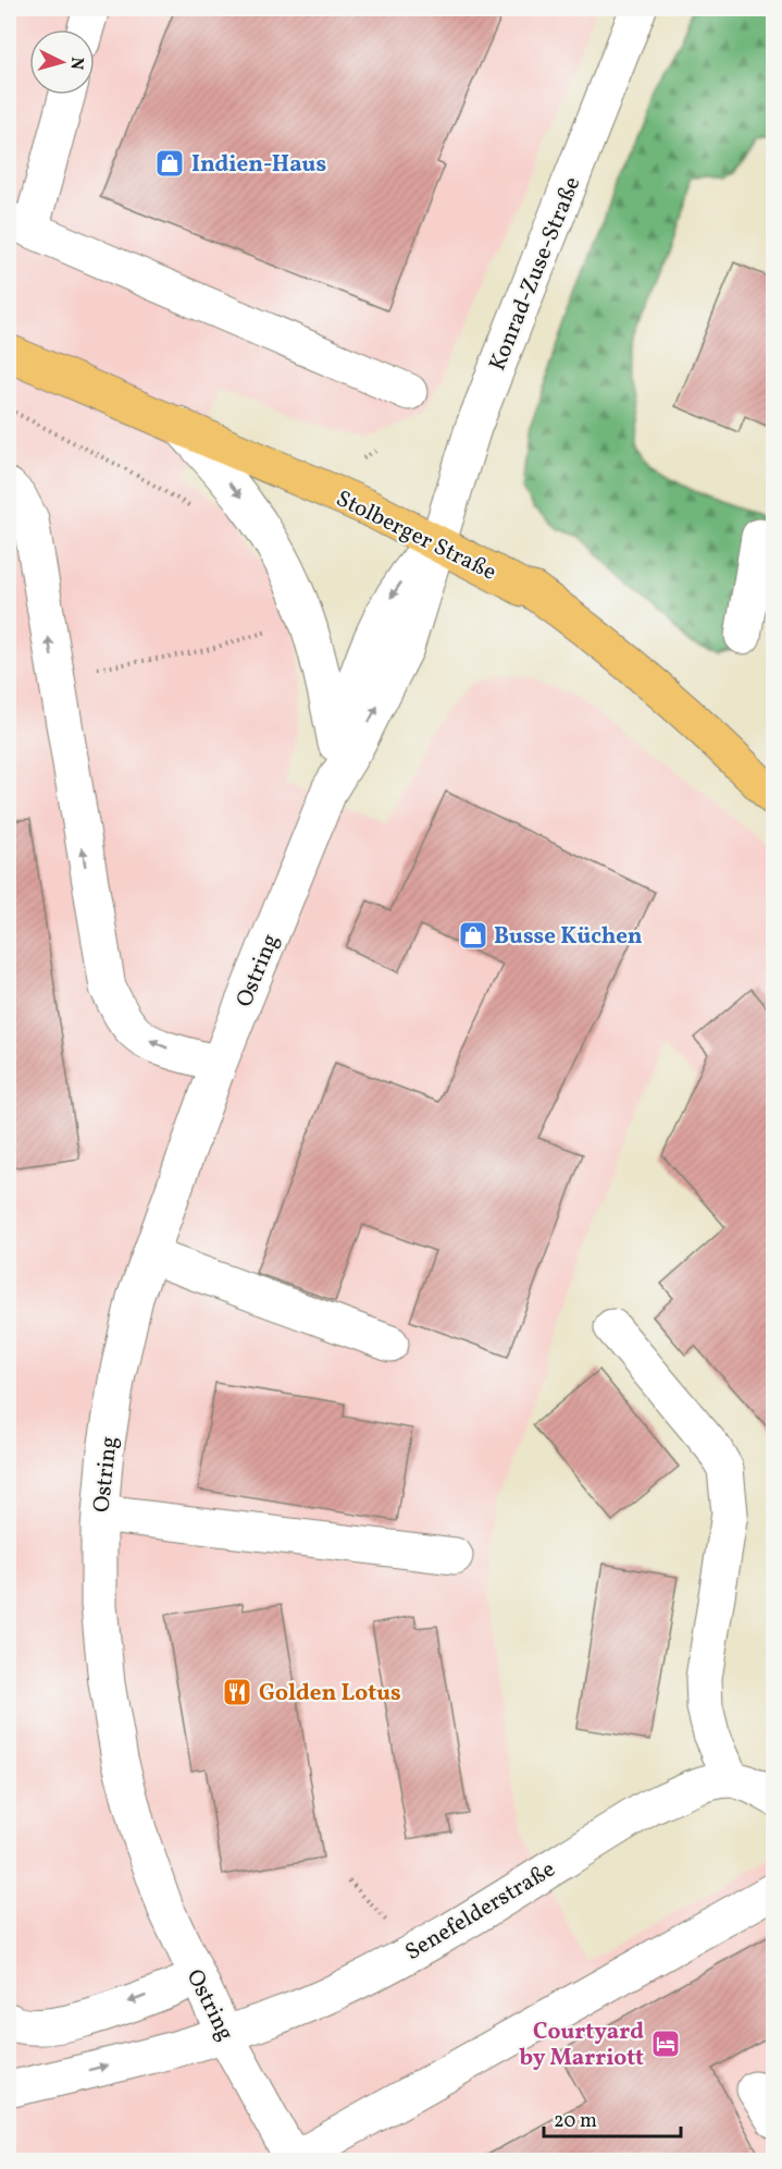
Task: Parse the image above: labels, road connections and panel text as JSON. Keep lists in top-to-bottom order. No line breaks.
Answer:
{"streets":{"main road":["Stolberger Straße"],"street":["Konrad-Zuse-Straße","Ostring","Senefelderstraße"]},"crossings":[["Konrad-Zuse-Straße","Stolberger Straße"],["Konrad-Zuse-Straße","Ostring"],["Stolberger Straße","Ostring"],["Ostring","Senefelderstraße"]],"places":{"shop":["Indien-Haus","Busse Küchen"],"restaurant":["Golden Lotus"],"hotel":["Courtyard by Marriott"]},"scale_bar":"20 m","north":"right"}
